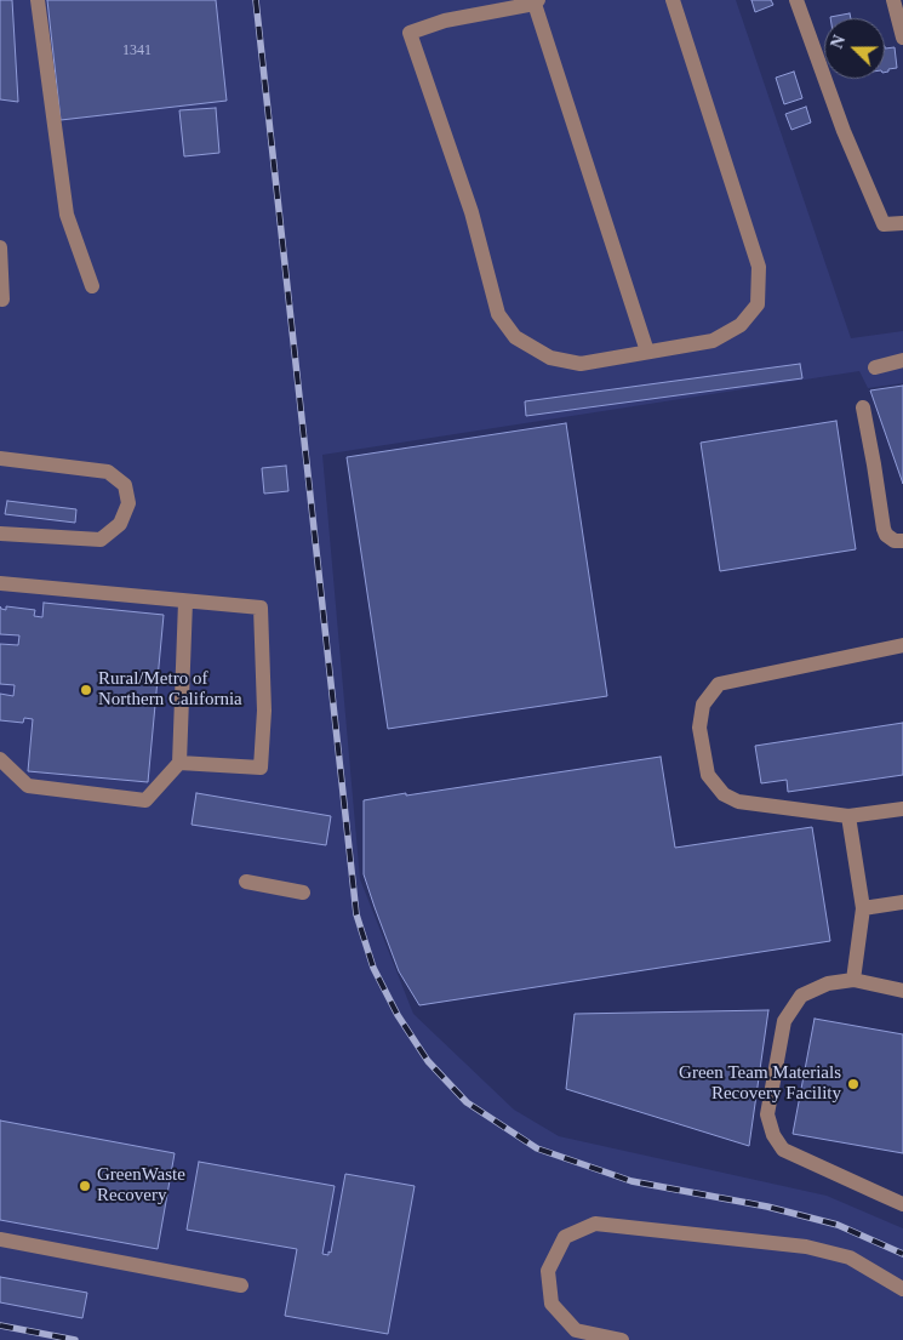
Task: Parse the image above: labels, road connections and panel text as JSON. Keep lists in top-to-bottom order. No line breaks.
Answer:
{"places":["Rural/Metro of Northern California","Green Team Materials Recovery Facility","GreenWaste Recovery"],"house_numbers":["1341"],"north":"left"}
